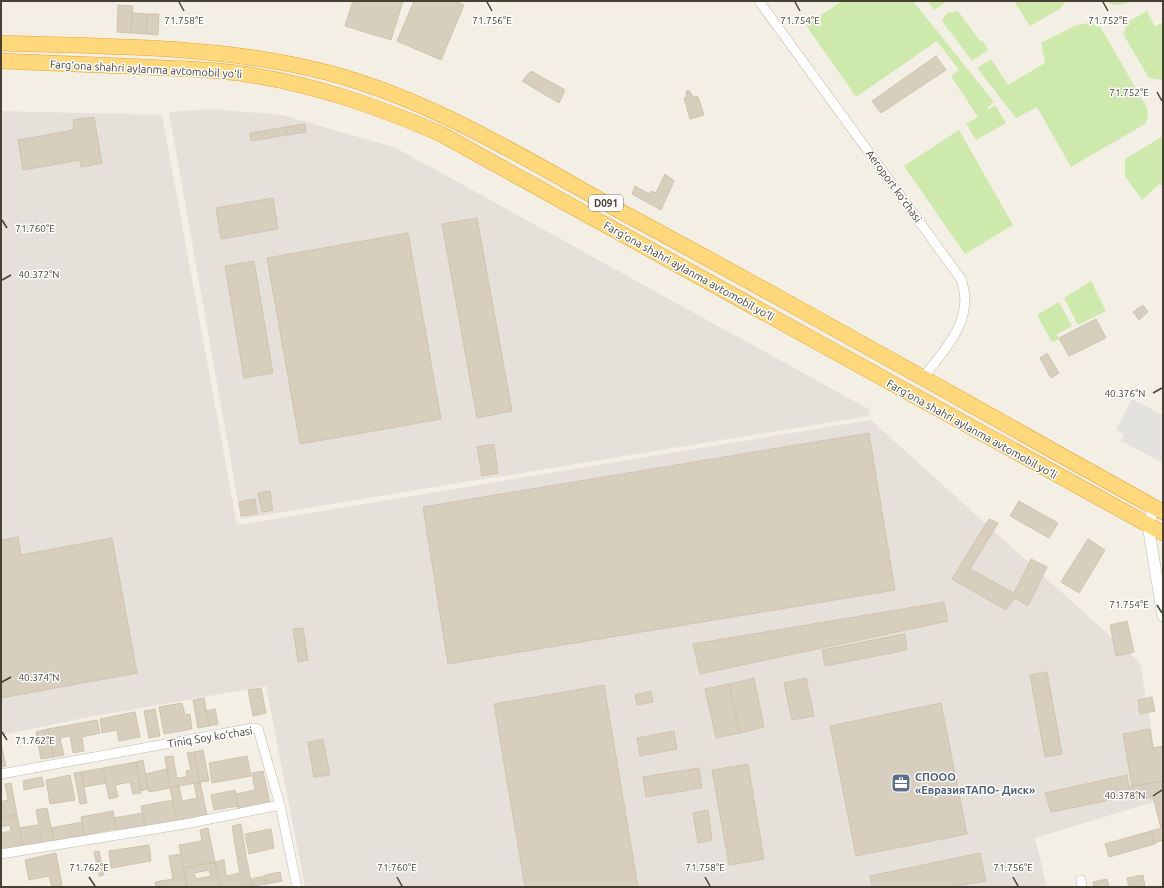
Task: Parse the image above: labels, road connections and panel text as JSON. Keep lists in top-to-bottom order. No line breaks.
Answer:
{"streets":{"highway":["Fargʻona shahri aylanma avtomobil yoʻli","D091"],"street":["Aeroport koʻchasi","Tiniq Soy koʻchasi"]},"crossings":[["Fargʻona shahri aylanma avtomobil yoʻli","Aeroport koʻchasi"]],"places":{"office":["СПООО «ЕвразияТАПО- Диск»"]},"coordinates":["71.752°E","71.758°E","71.756°E","71.754°E","71.760°E","40.372°N","40.376°N","40.374°N","71.762°E","40.378°N"]}
